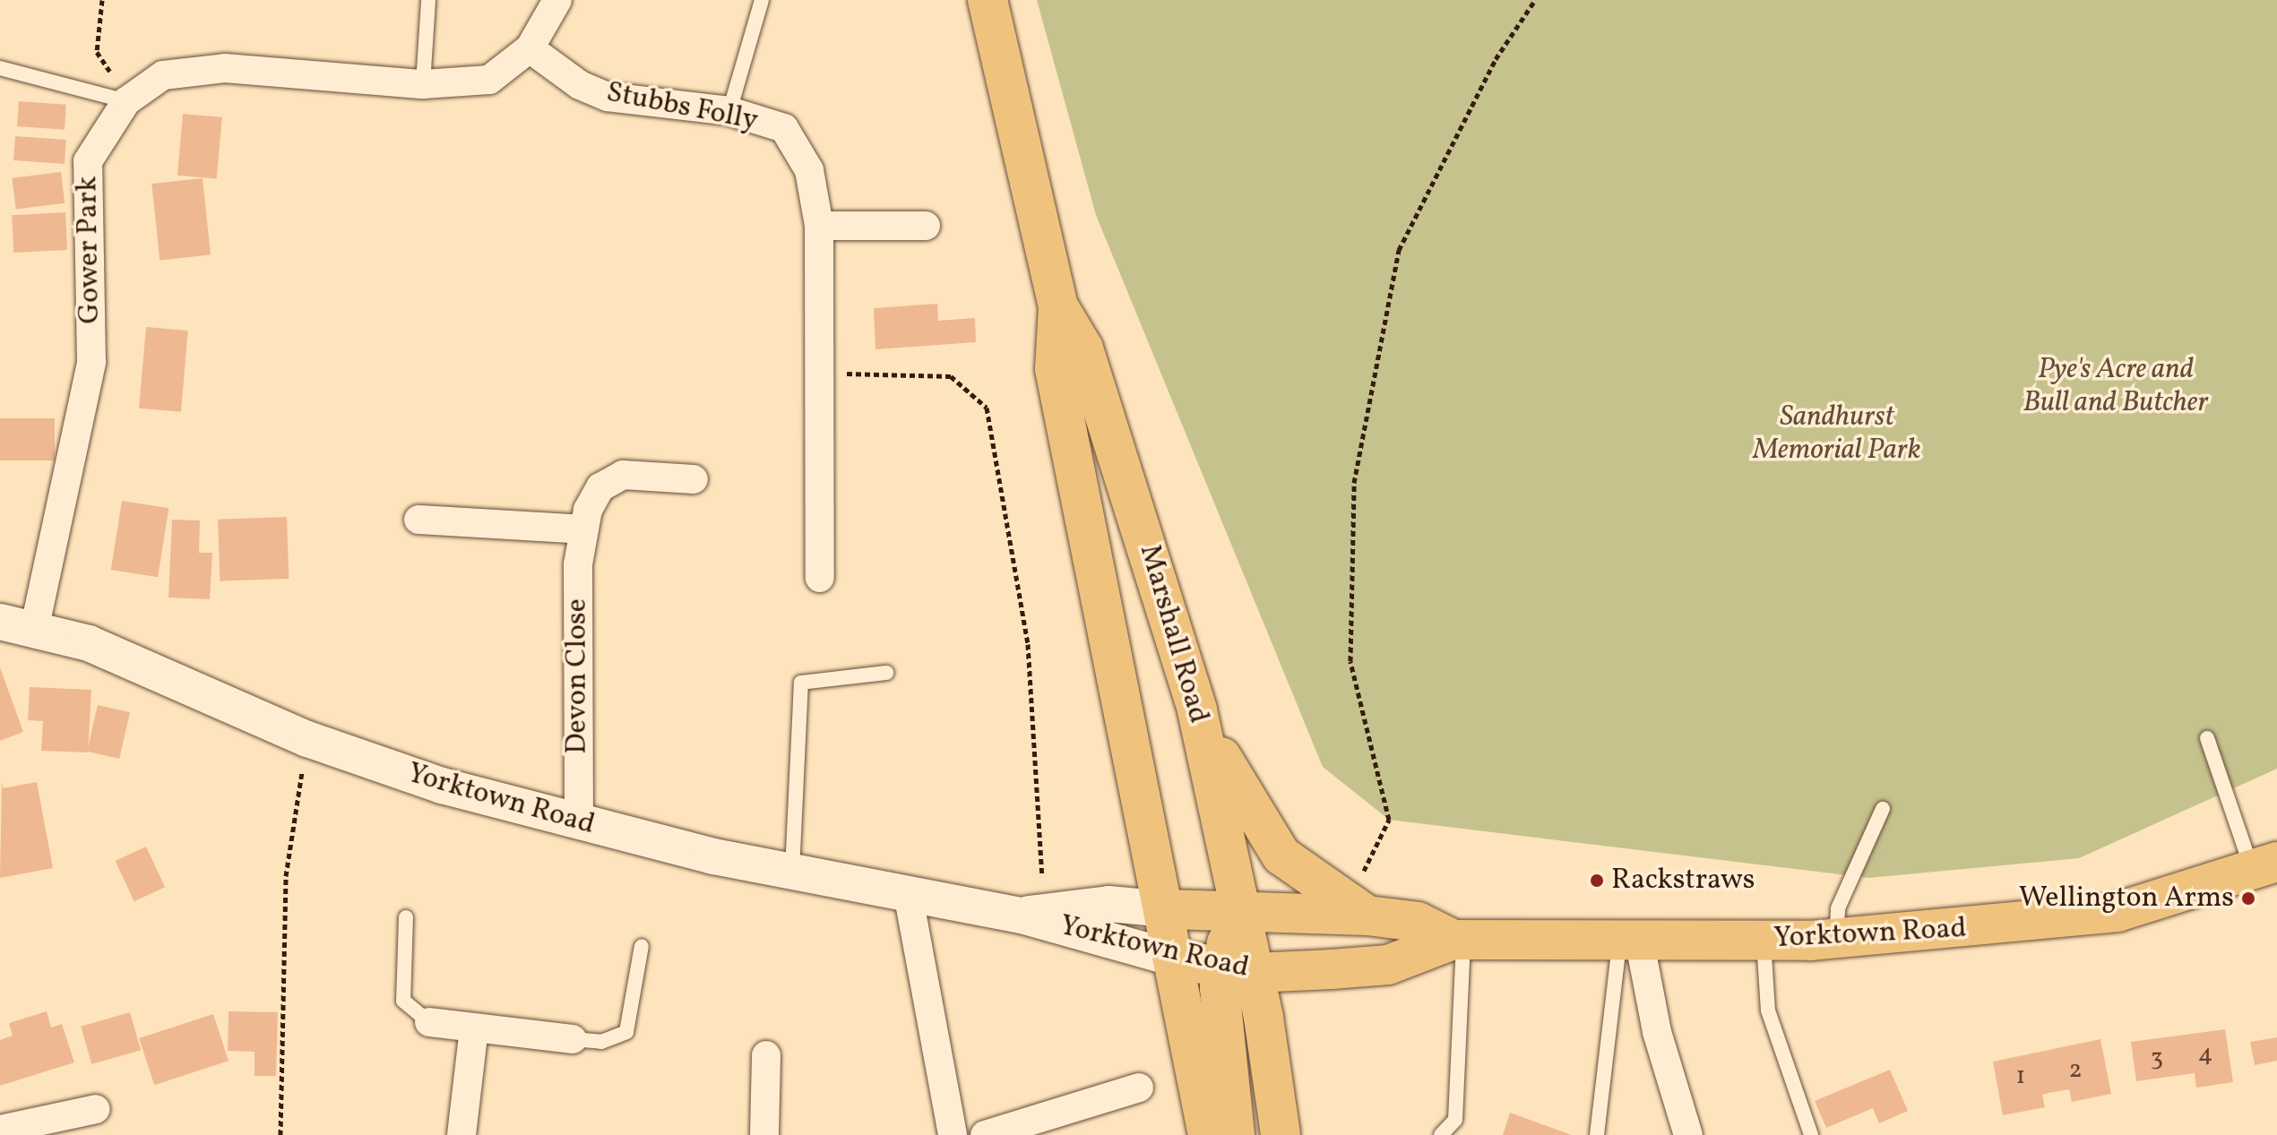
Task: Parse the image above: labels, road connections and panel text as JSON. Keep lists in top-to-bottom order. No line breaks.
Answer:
{"streets":{"main road":["Marshall Road","Yorktown Road"],"street":["Stubbs Folly","Gower Park","Devon Close"]},"crossings":[["Stubbs Folly","Gower Park"],["Gower Park","Yorktown Road"],["Marshall Road","Yorktown Road"],["Devon Close","Yorktown Road"]],"parks":["Pye's Acre and Bull and Butcher","Sandhurst Memorial Park"],"places":["Rackstraws","Wellington Arms"],"house_numbers":["4","3","2","1"]}
